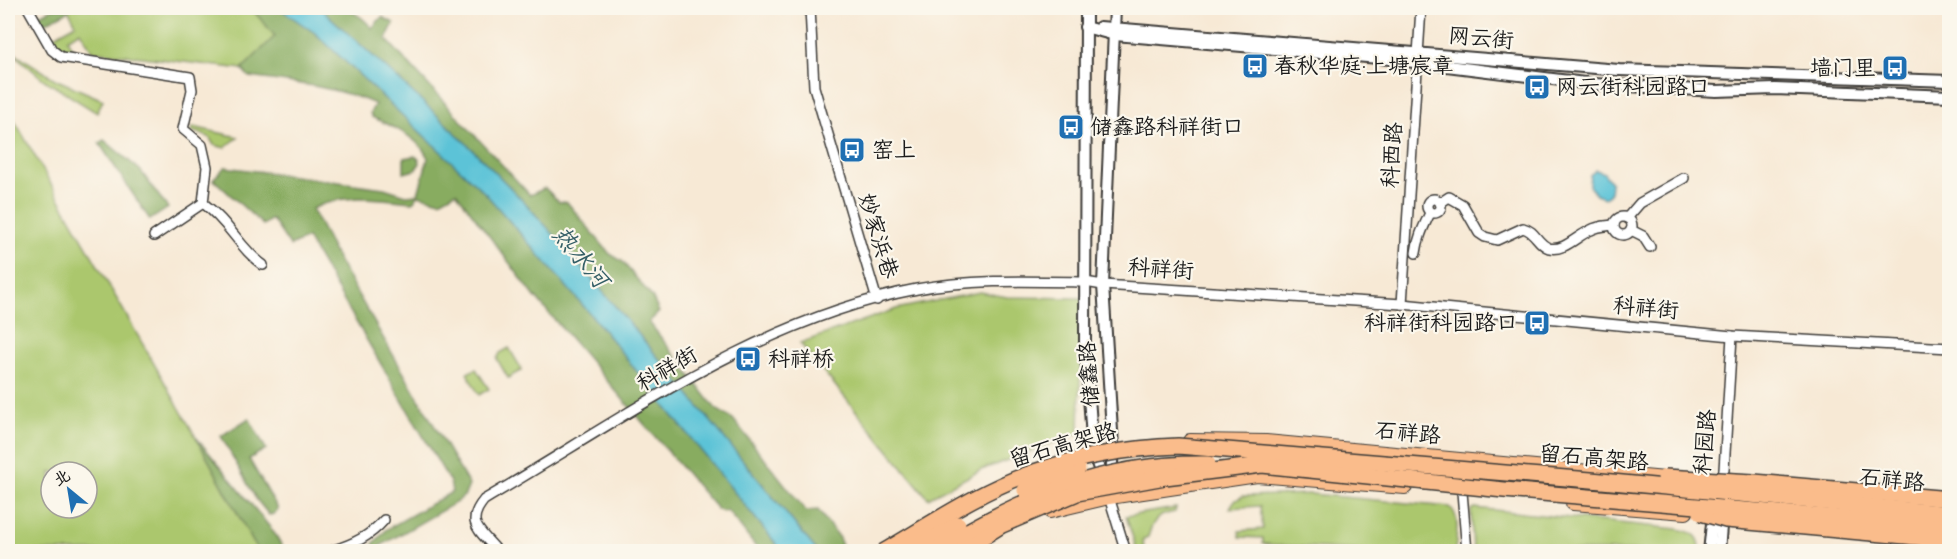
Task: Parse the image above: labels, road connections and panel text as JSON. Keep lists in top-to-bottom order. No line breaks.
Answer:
{"streets":{"highway":["留石高架路"],"main road":["石祥路"],"street":["网云街","科西路","妙家浜巷","科祥街","储鑫路","科园路"]},"crossings":[["网云街","科西路"],["网云街","储鑫路"],["科西路","科祥街"],["妙家浜巷","科祥街"],["科祥街","储鑫路"],["科祥街","科园路"],["储鑫路","石祥路"],["石祥路","科园路"],["石祥路","留石高架路"]],"water":["热水河"],"places":{"bus stop":["春秋华庭·上塘宸章","墙门里","网云街科园路口","储鑫路科祥街口","窑上","科祥街科园路口","科祥桥"]},"north":"top left"}
